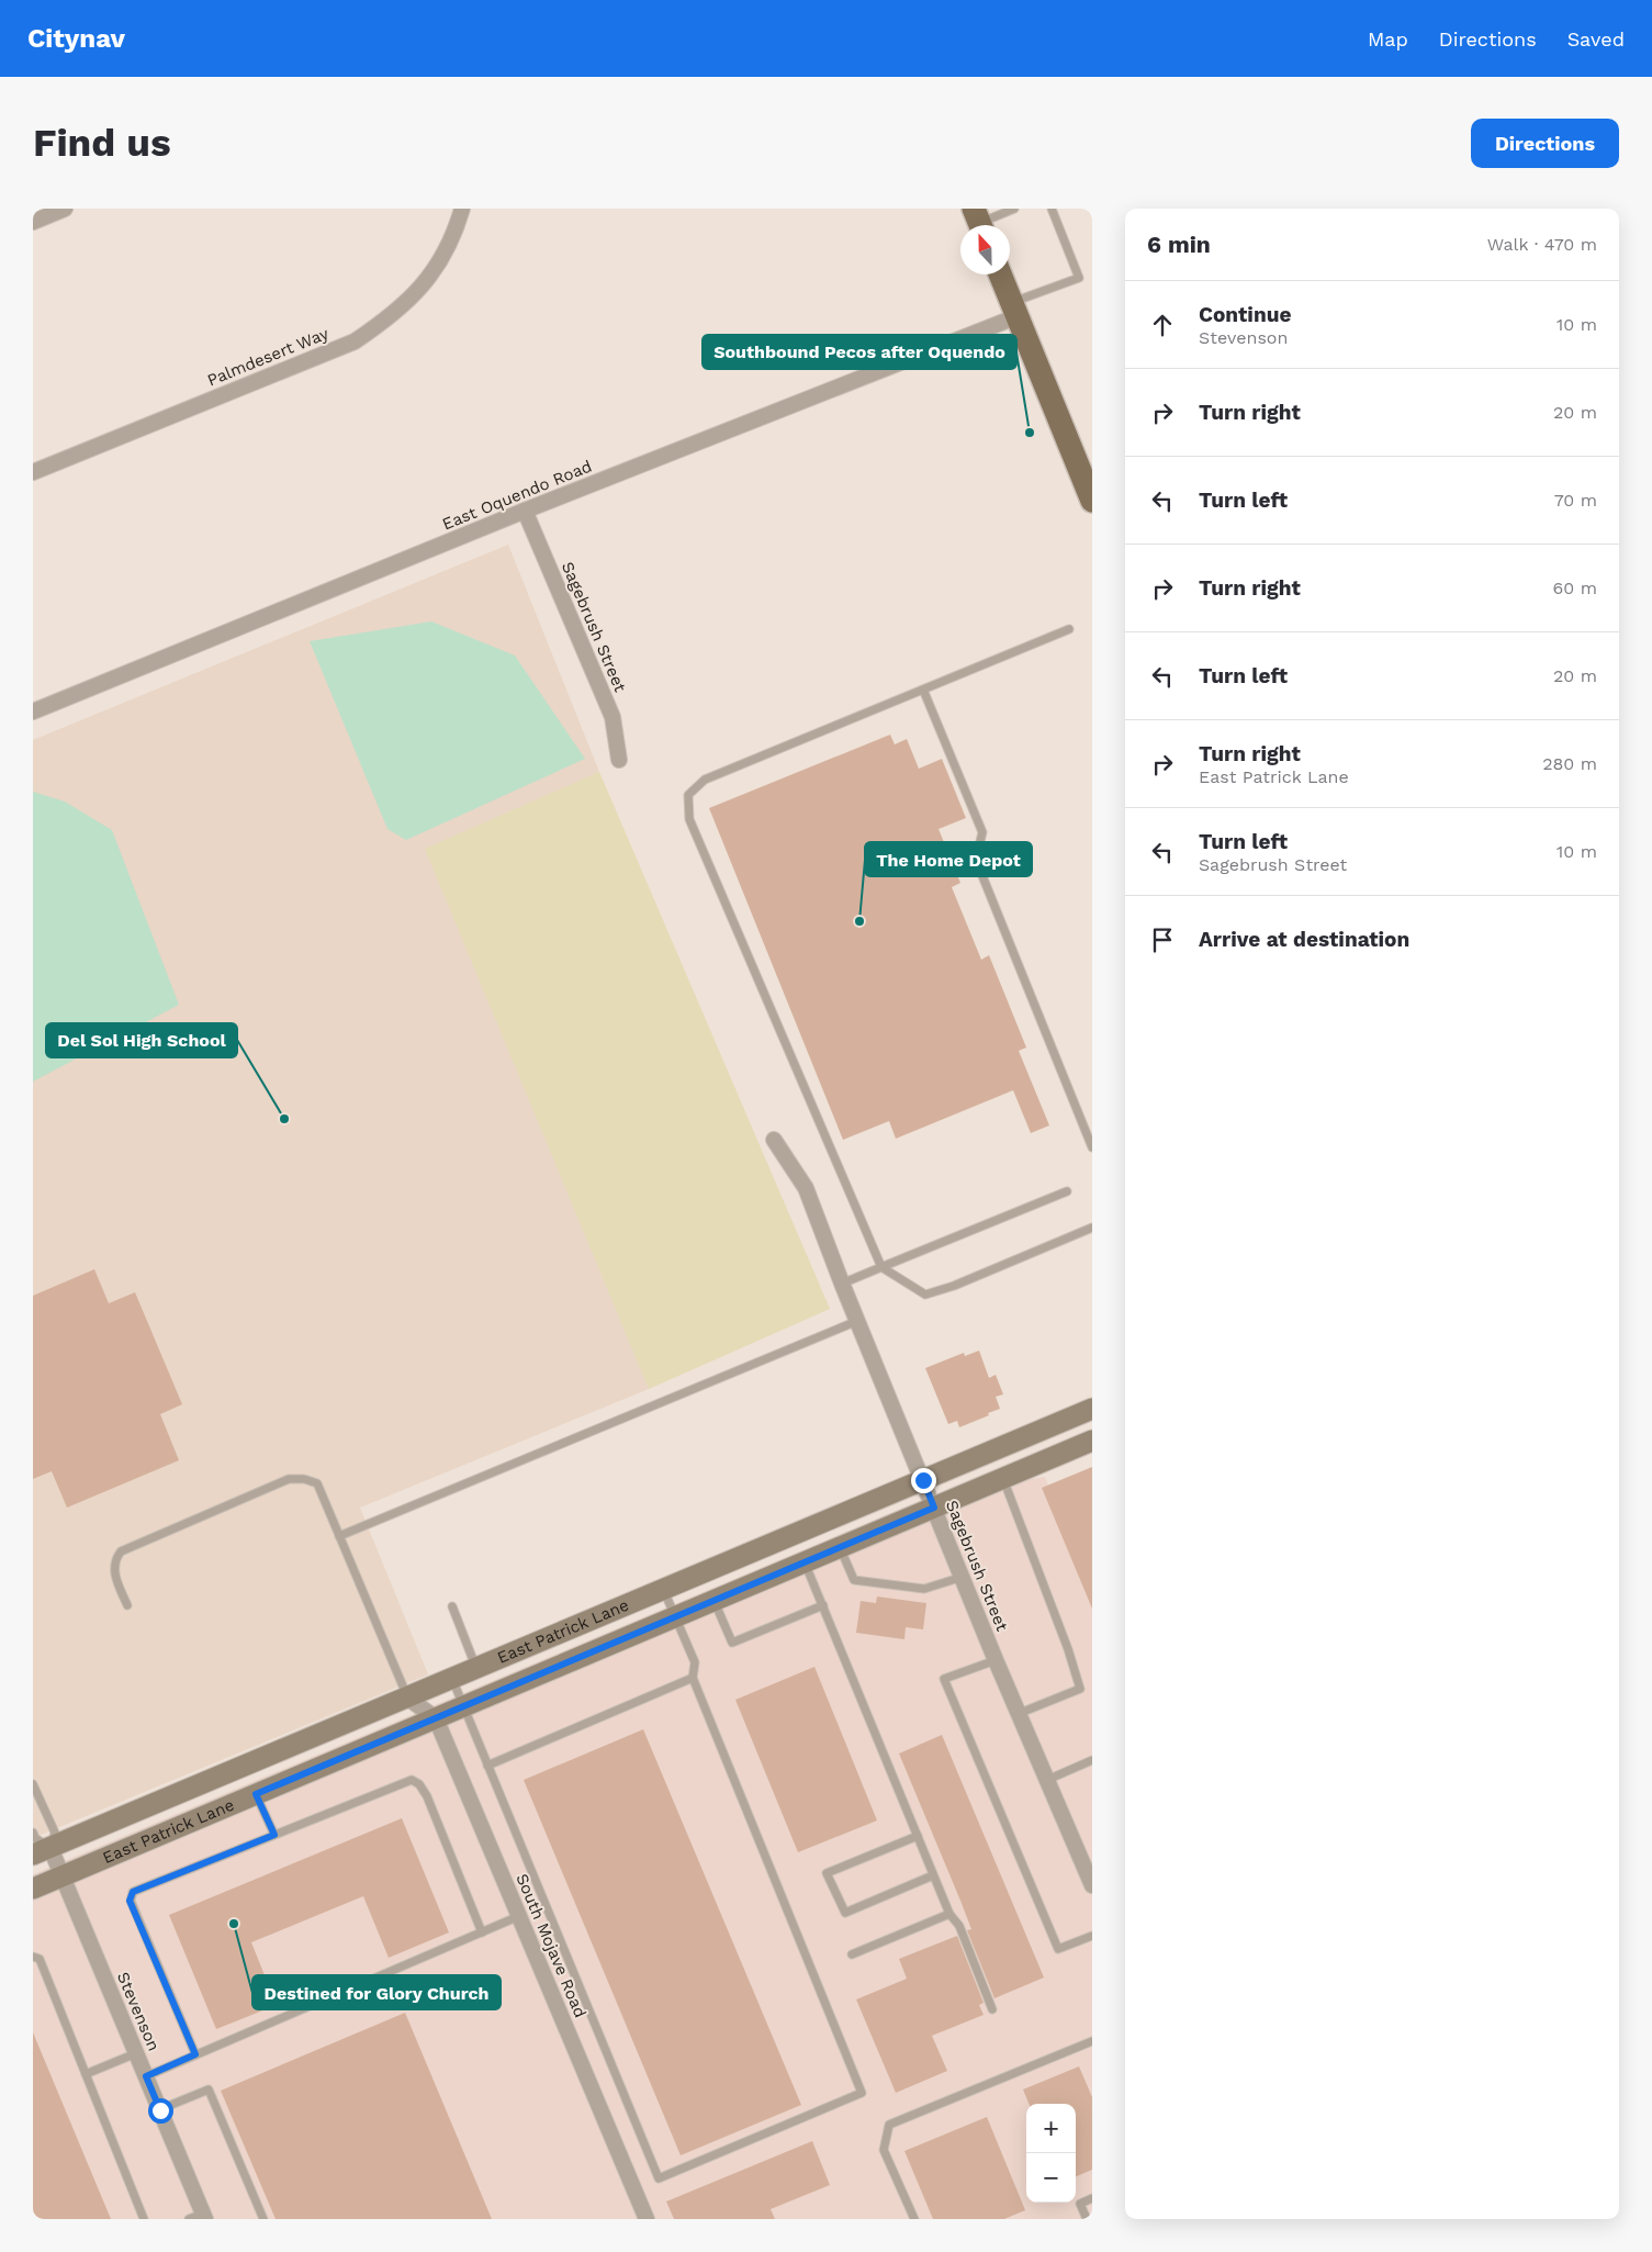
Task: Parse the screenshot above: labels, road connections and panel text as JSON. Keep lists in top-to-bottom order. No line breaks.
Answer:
{"streets":{"main road":["East Patrick Lane"],"street":["Palmdesert Way","East Oquendo Road","Sagebrush Street","South Mojave Road","Stevenson"]},"crossings":[["East Oquendo Road","Sagebrush Street"],["Sagebrush Street","East Patrick Lane"],["East Patrick Lane","South Mojave Road"],["East Patrick Lane","Stevenson"]],"places":["Southbound Pecos after Oquendo","The Home Depot","Del Sol High School","Destined for Glory Church"],"north":"top","page":{"header":"Citynav","nav":["Map","Directions","Saved"],"buttons":"Directions","title":"Find us","heading":["6 min","Walk · 470 m"],"list":[["Continue","Stevenson","10 m"],["Turn right","20 m"],["Turn left","70 m"],["Turn right","60 m"],["Turn left","20 m"],["Turn right","East Patrick Lane","280 m"],["Turn left","Sagebrush Street","10 m"],"Arrive at destination"],"map_buttons":["+","−"]}}
